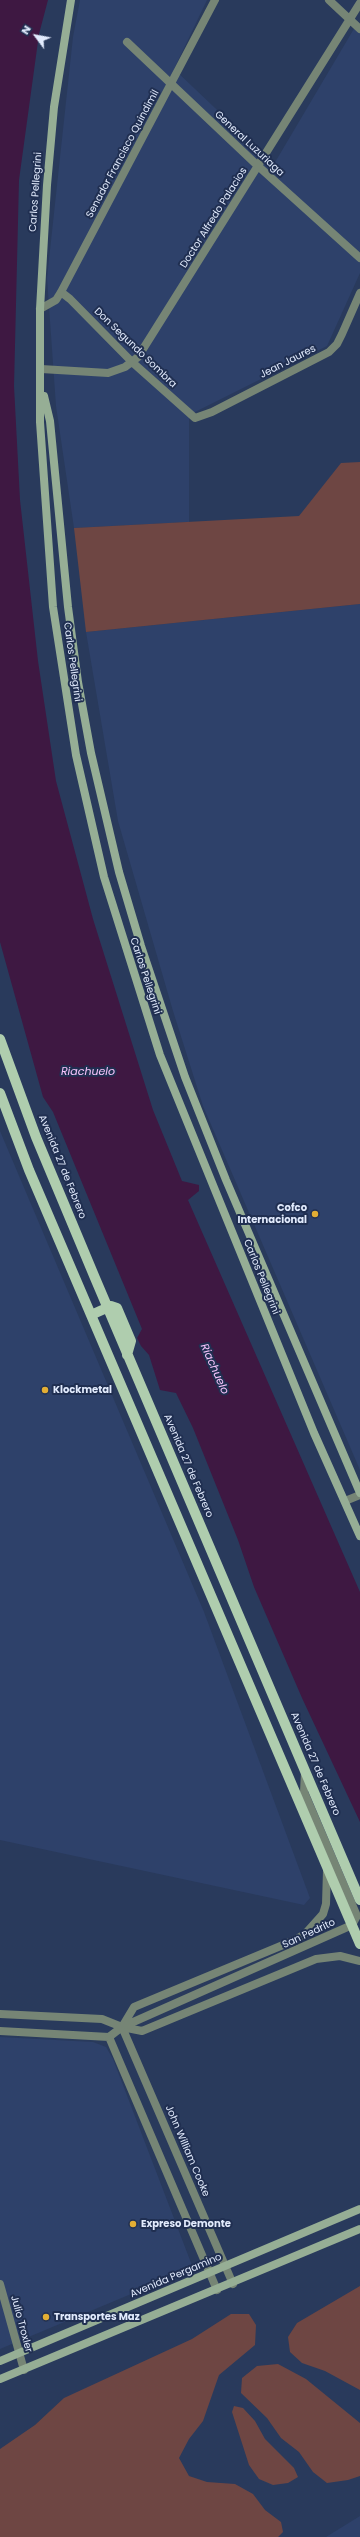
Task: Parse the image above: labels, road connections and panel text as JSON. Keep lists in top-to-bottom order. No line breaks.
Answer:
{"streets":{"main road":["Carlos Pellegrini","Avenida 27 de Febrero","Avenida Pergamino"],"street":["General Luzuriaga","Senador Francisco Quindimil","Doctor Alfredo Palacios","Don Segundo Sombra","Jean Jaures","San Pedrito","John William Cooke","Julio Troxler"]},"crossings":[["General Luzuriaga","Senador Francisco Quindimil"],["General Luzuriaga","Doctor Alfredo Palacios"],["Senador Francisco Quindimil","Carlos Pellegrini"],["Senador Francisco Quindimil","Don Segundo Sombra"],["Carlos Pellegrini","Doctor Alfredo Palacios"],["Doctor Alfredo Palacios","Don Segundo Sombra"],["Don Segundo Sombra","Jean Jaures"],["Avenida 27 de Febrero","San Pedrito"],["San Pedrito","John William Cooke"],["John William Cooke","Avenida Pergamino"],["Avenida Pergamino","Julio Troxler"]],"water":["Riachuelo"],"places":["Cofco Internacional","Klockmetal","Expreso Demonte","Transportes Maz"],"north":"top left"}
